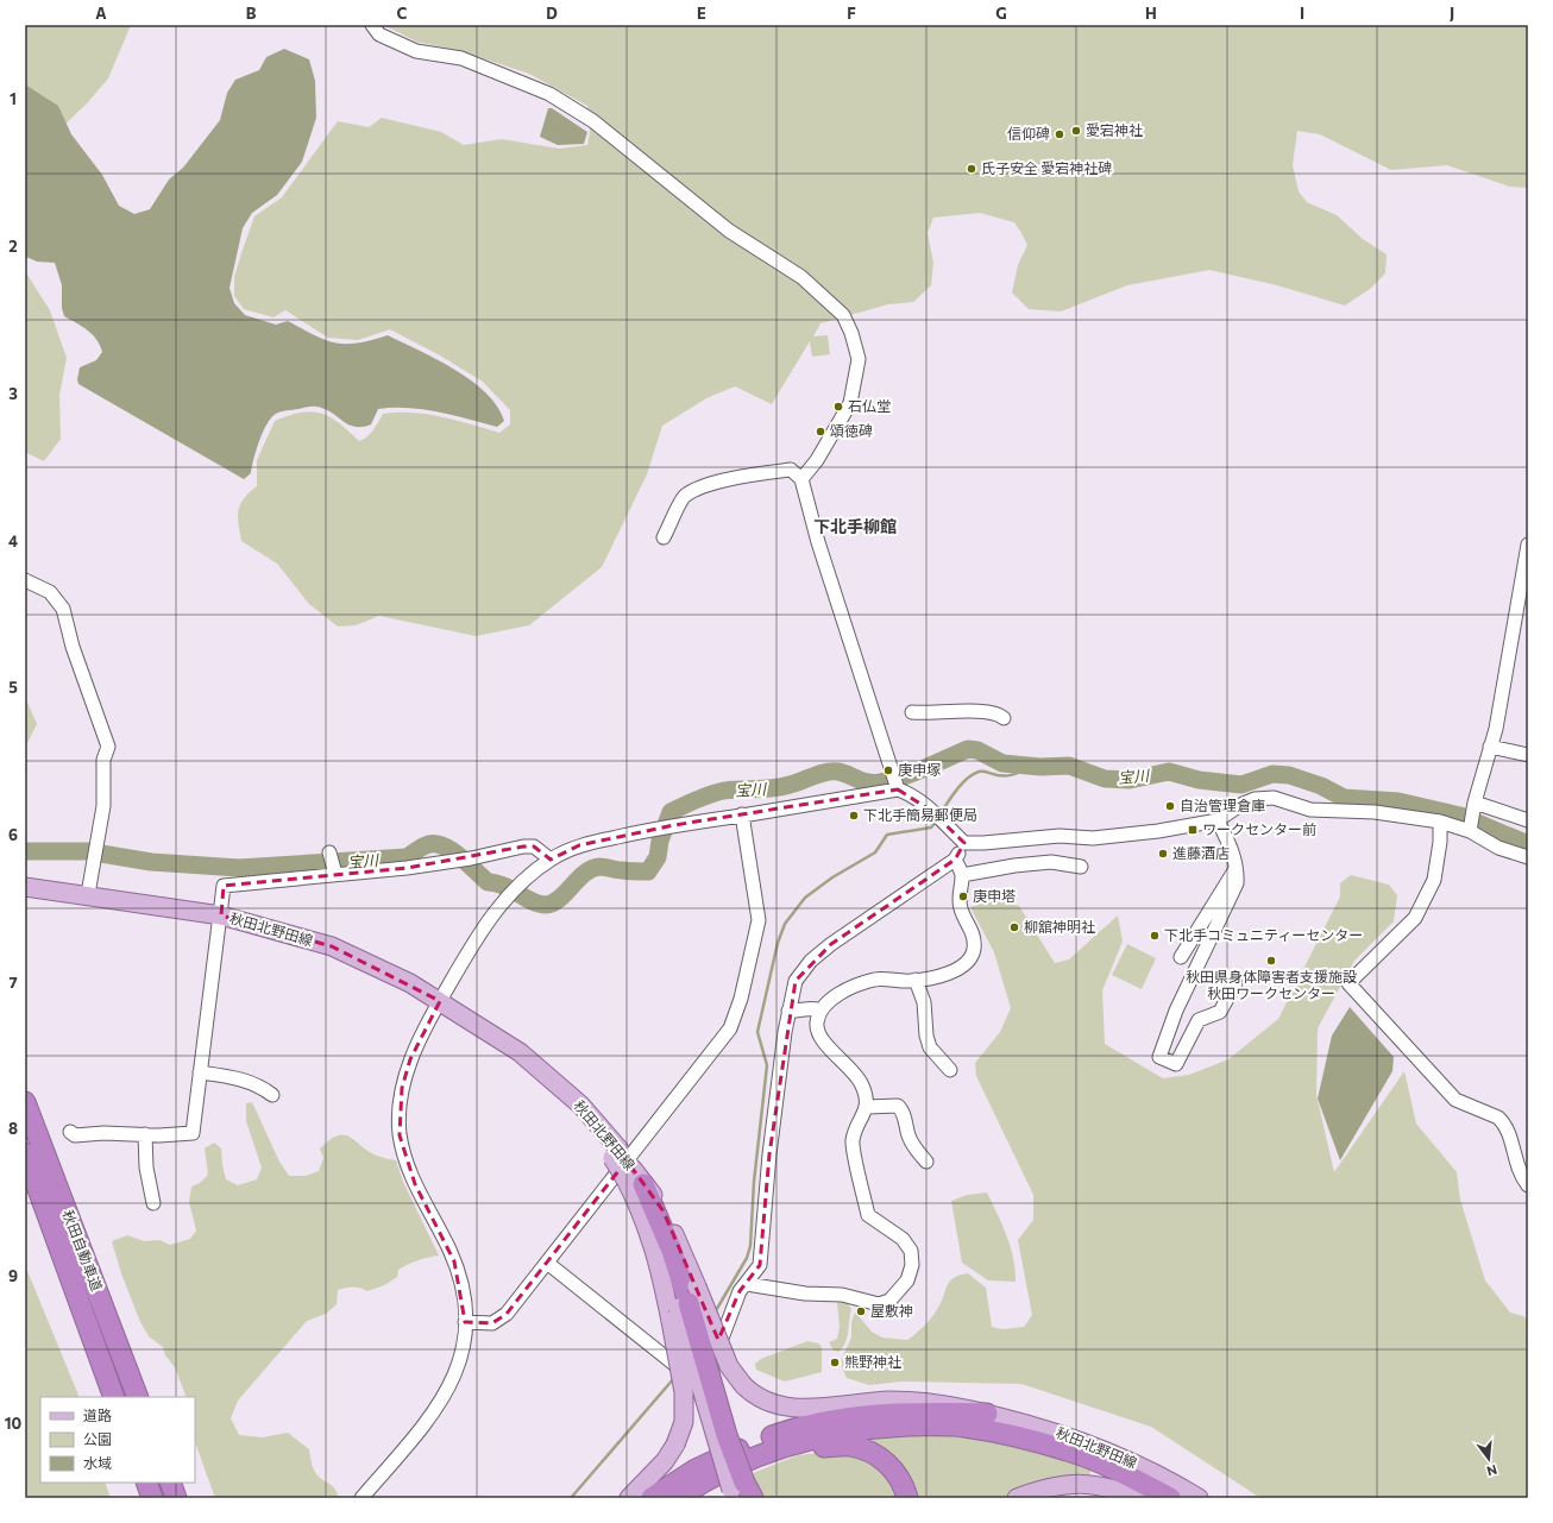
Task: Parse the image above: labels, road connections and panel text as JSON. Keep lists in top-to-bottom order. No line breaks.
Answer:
{"streets":{"highway":["秋田自動車道"],"main road":["秋田北野田線"]},"districts":["下北手柳館"],"water":["宝川"],"places":{"other":["愛宕神社","信仰碑","氏子安全 愛宕神社碑","石仏堂","頌徳碑","庚申塚","自治管理倉庫","下北手簡易郵便局","進藤酒店","庚申塔","柳舘神明社","下北手コミュニティーセンター","秋田県身体障害者支援施設 秋田ワークセンター","屋敷神","熊野神社"],"transit":["ワークセンター前"]},"legend":["道路","公園","水域"],"north":"bottom","grid":{"columns":["A","B","C","D","E","F","G","H","I","J"],"rows":["1","2","3","4","5","6","7","8","9","10"]}}
